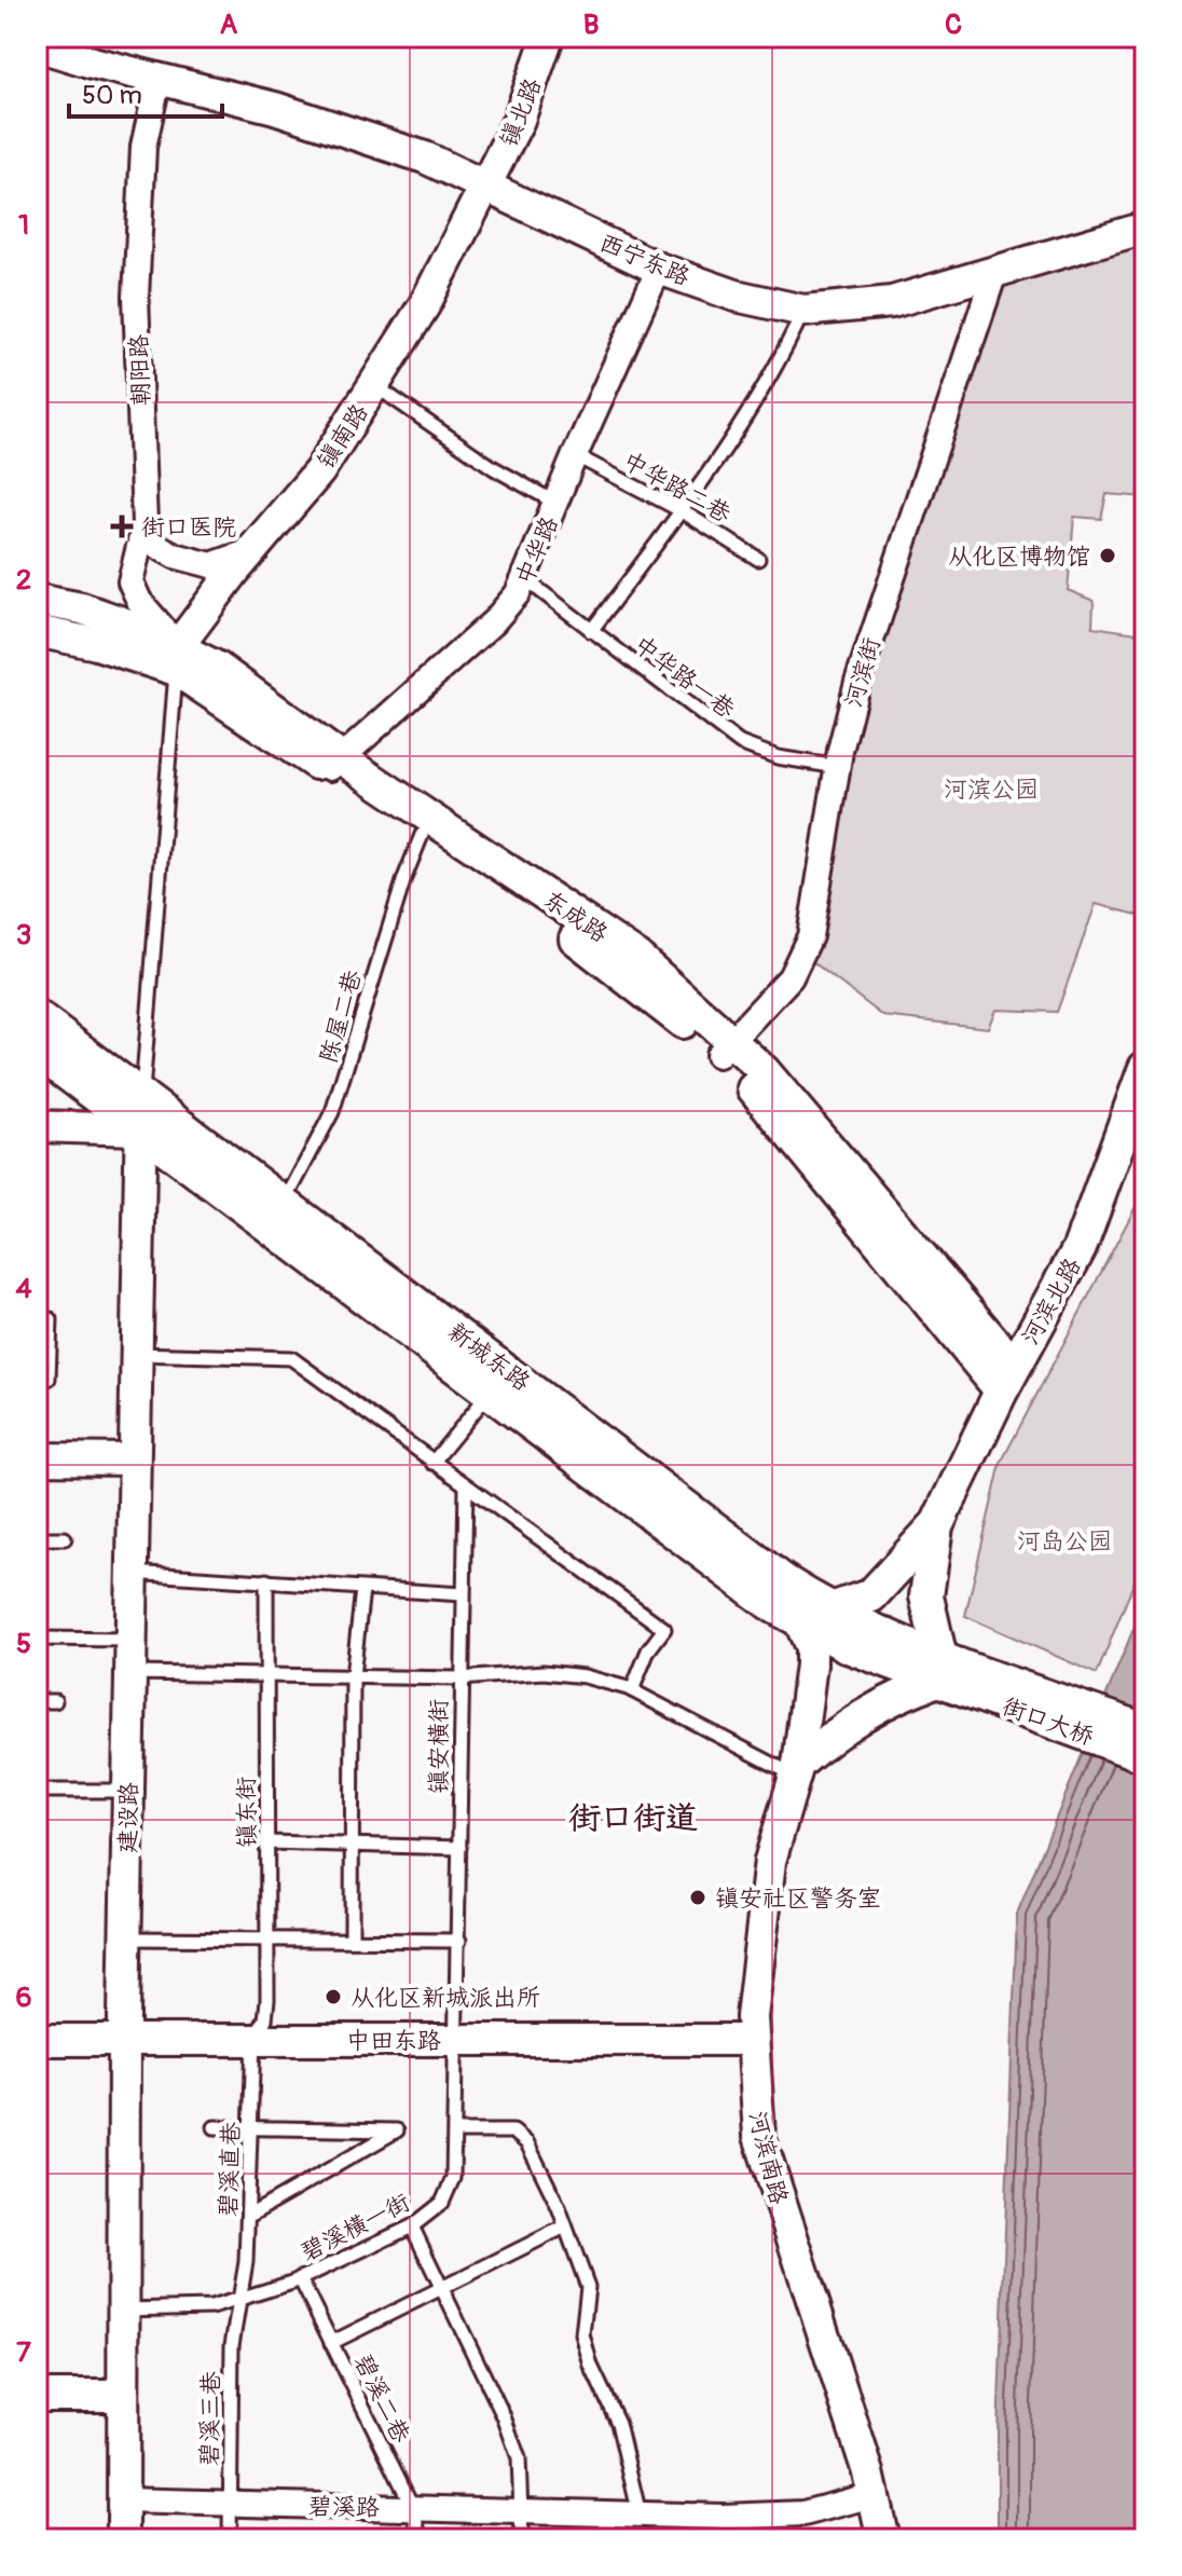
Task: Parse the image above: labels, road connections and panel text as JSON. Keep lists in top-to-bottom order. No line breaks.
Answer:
{"streets":{"main road":["河滨北路","新城东路","街口大桥"],"street":["镇北路","西宁东路","朝阳路","镇南路","中华路","河滨街","东成路","建设路","中田东路","河滨南路","碧溪路"],"lane":["中华路二巷","中华路一巷","陈屋二巷","镇安横街","镇东街","碧溪直巷","碧溪横一街","碧溪二巷","碧溪三巷"]},"crossings":[["镇北路","西宁东路"],["镇北路","镇南路"],["西宁东路","朝阳路"],["西宁东路","镇南路"],["西宁东路","中华路"],["西宁东路","河滨街"],["朝阳路","镇南路"],["朝阳路","东成路"],["镇南路","东成路"],["中华路二巷","中华路"],["中华路","中华路一巷"],["中华路","东成路"],["河滨街","中华路一巷"],["河滨街","东成路"],["东成路","陈屋二巷"],["东成路","河滨北路"],["陈屋二巷","新城东路"],["河滨北路","新城东路"],["河滨北路","街口大桥"],["河滨北路","河滨南路"],["新城东路","街口大桥"],["新城东路","建设路"],["新城东路","河滨南路"],["镇安横街","镇东街"],["镇安横街","建设路"],["镇安横街","中田东路"],["镇安横街","碧溪横一街"],["镇东街","中田东路"],["镇东街","碧溪直巷"],["建设路","中田东路"],["建设路","碧溪横一街"],["建设路","碧溪路"],["中田东路","河滨南路"],["中田东路","碧溪直巷"],["中田东路","碧溪横一街"],["河滨南路","碧溪路"],["碧溪直巷","碧溪横一街"],["碧溪直巷","碧溪三巷"],["碧溪横一街","碧溪二巷"],["碧溪横一街","碧溪三巷"],["碧溪二巷","碧溪路"],["碧溪三巷","碧溪路"]],"districts":["街口街道"],"parks":["河滨公园","河岛公园"],"places":{"health":["街口医院"],"other":["从化区博物馆","镇安社区警务室","从化区新城派出所"]},"scale_bar":"50 m","grid":{"columns":["A","B","C"],"rows":["1","2","3","4","5","6","7"]}}
